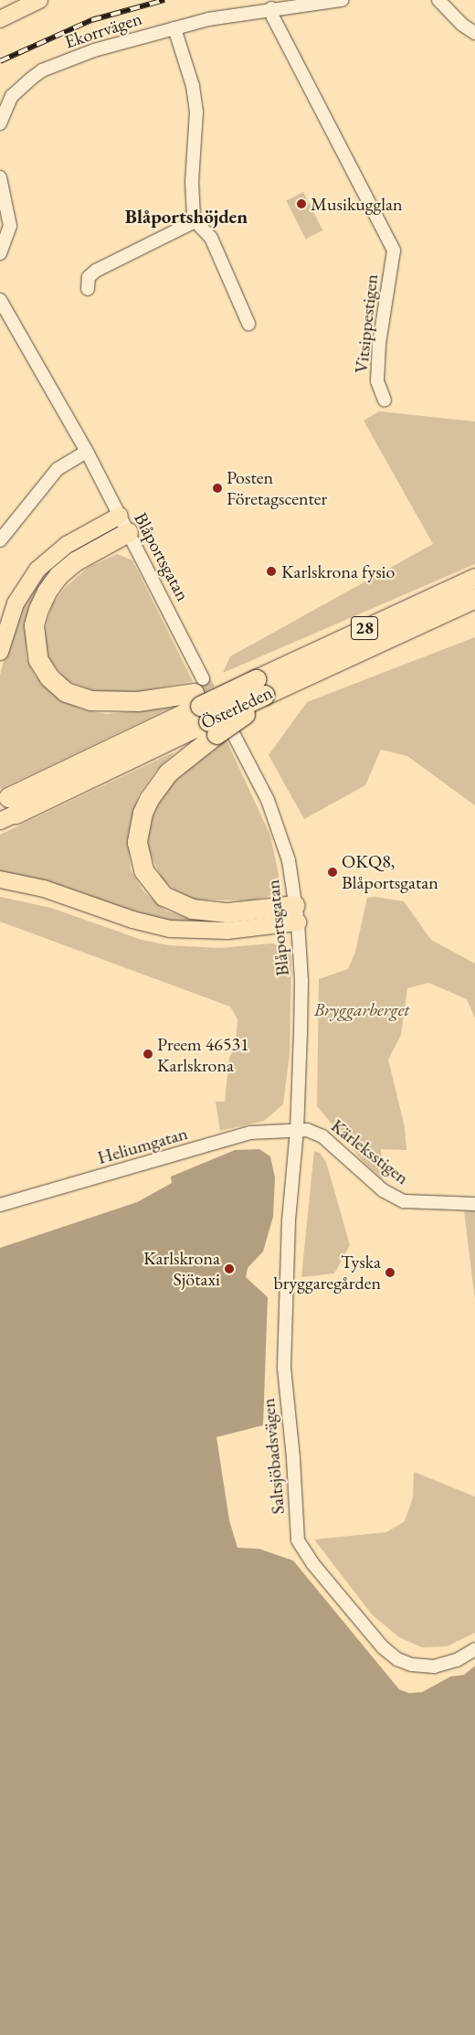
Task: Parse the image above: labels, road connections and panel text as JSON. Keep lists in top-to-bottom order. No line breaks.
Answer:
{"streets":{"highway":["28","Österleden"],"street":["Ekorrvägen","Vitsippestigen","Blåportsgatan","Heliumgatan","Kärleksstigen","Saltsjöbadsvägen"]},"crossings":[["Ekorrvägen","Vitsippestigen"],["Blåportsgatan","Österleden"],["Blåportsgatan","Heliumgatan"],["Blåportsgatan","Kärleksstigen"],["Blåportsgatan","Saltsjöbadsvägen"],["Heliumgatan","Kärleksstigen"],["Heliumgatan","Saltsjöbadsvägen"],["Kärleksstigen","Saltsjöbadsvägen"]],"districts":["Blåportshöjden"],"parks":["Bryggarberget"],"places":["Musikugglan","Posten Företagscenter","Karlskrona fysio","OKQ8, Blåportsgatan","Preem 46531 Karlskrona","Karlskrona Sjötaxi","Tyska bryggaregården"]}
